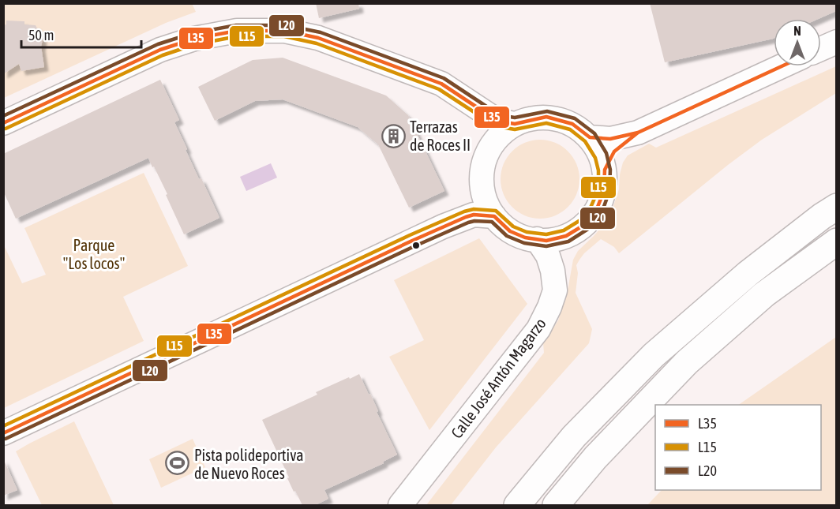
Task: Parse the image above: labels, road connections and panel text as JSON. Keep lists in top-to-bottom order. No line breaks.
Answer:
{"streets":{"street":["Calle José Antón Magarzo"]},"parks":["Parque \"Los locos\""],"places":{"building":["Terrazas de Roces II"],"sports":["Pista polideportiva de Nuevo Roces"]},"lines":["transit line L20","transit line L35","transit line L15"],"legend":["L35","L15","L20"],"scale_bar":"50 m","north":"top"}
